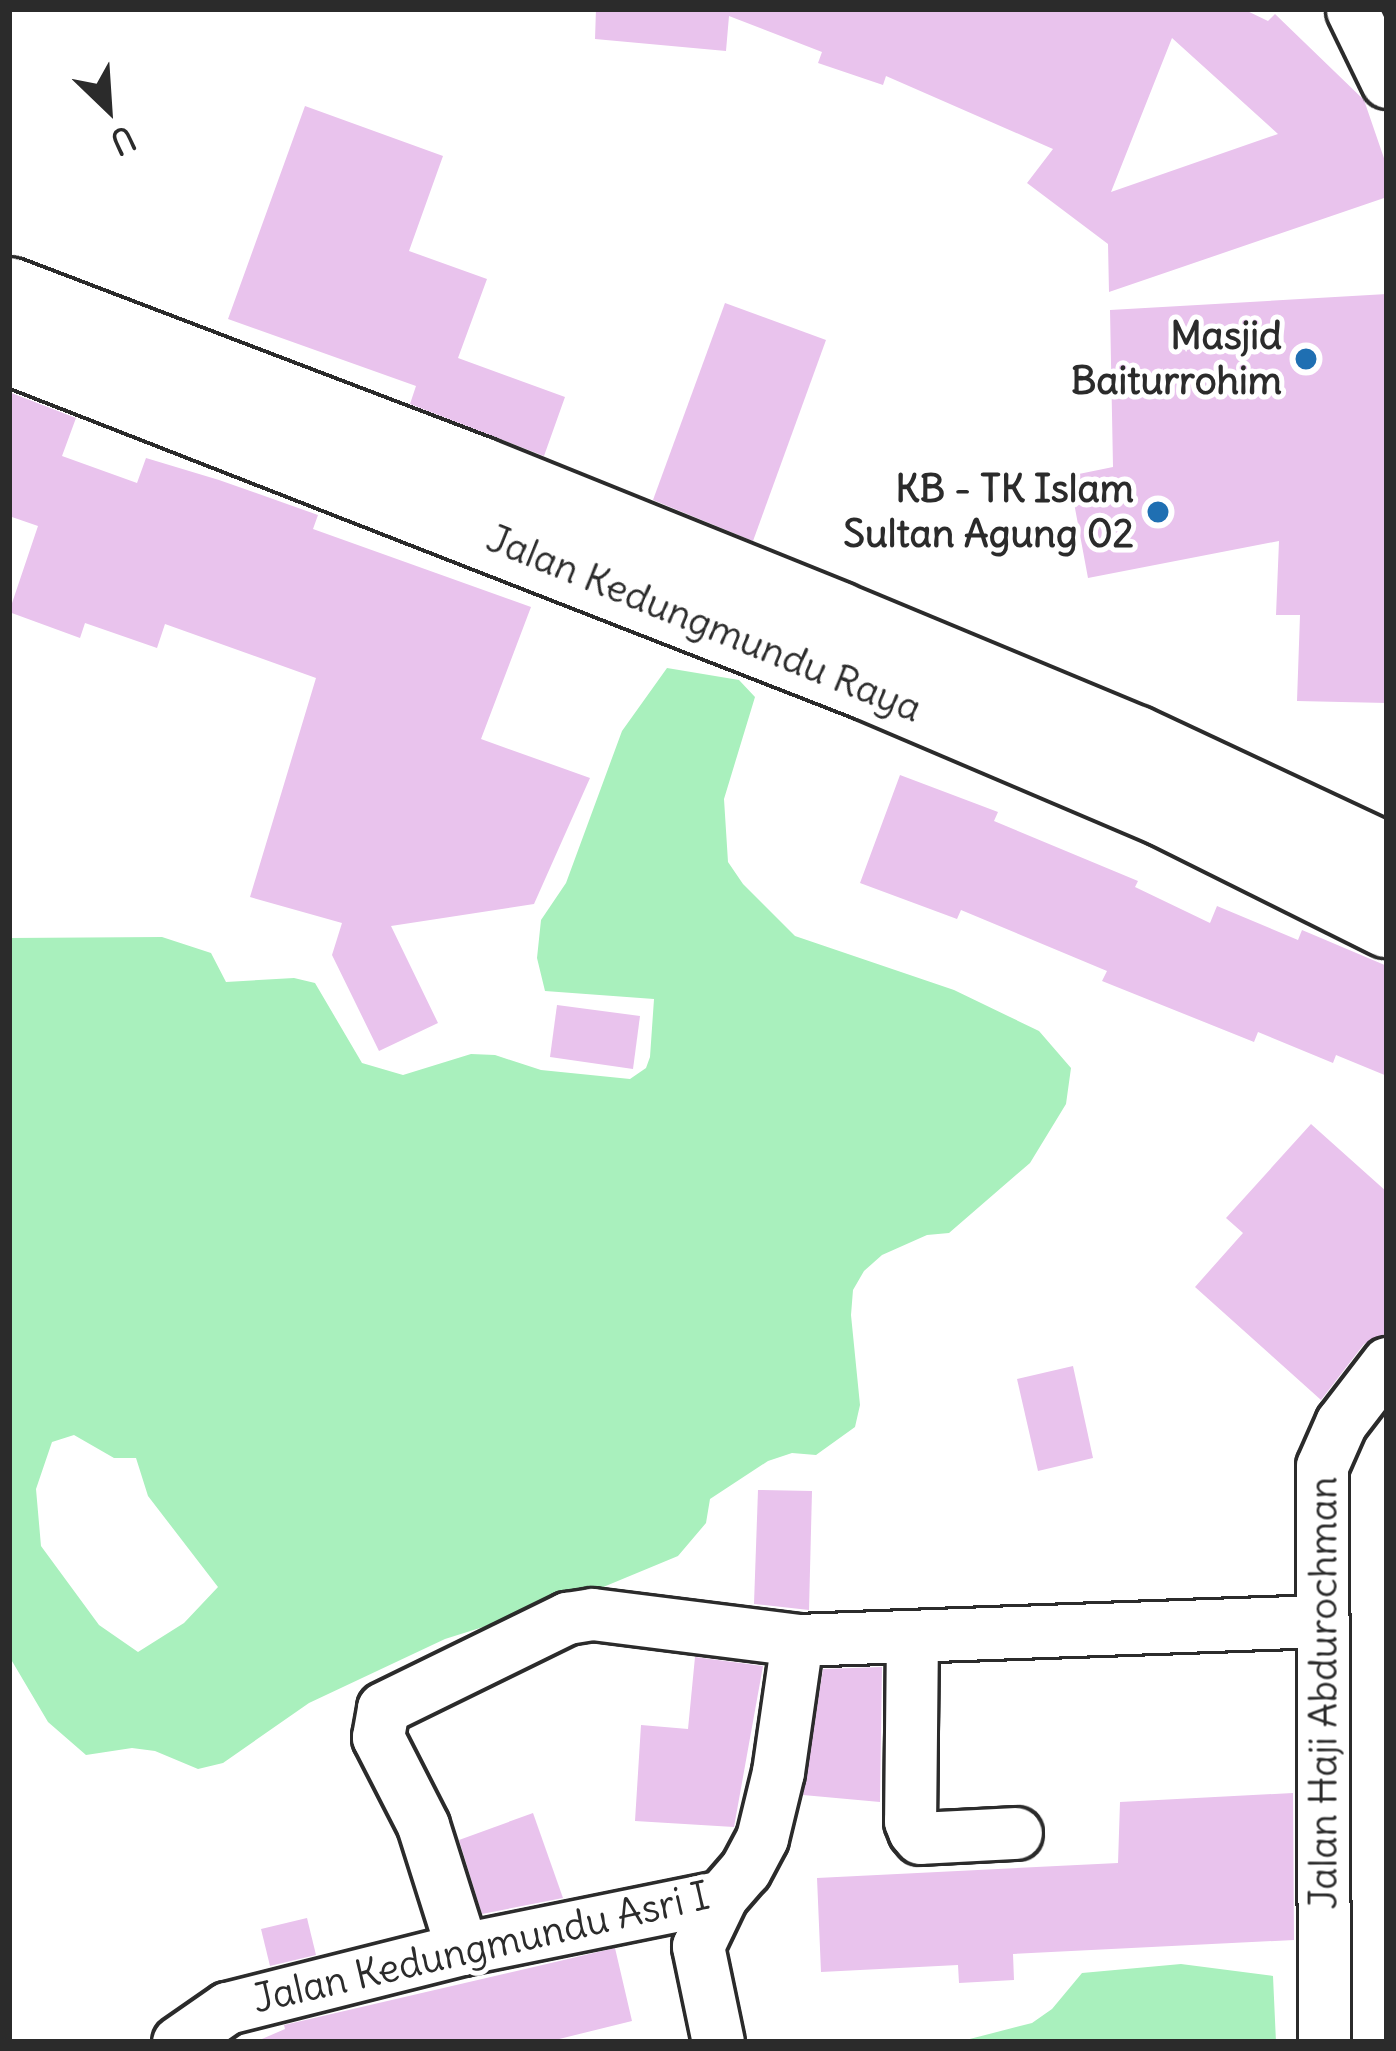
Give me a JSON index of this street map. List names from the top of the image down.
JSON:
{
  "streets": {
    "main road": ["Jalan Kedungmundu Raya"],
    "street": ["Jalan Haji Abdurochman", "Jalan Kedungmundu Asri I"]
  },
  "places": ["Masjid Baiturrohim", "KB - TK Islam Sultan Agung 02"],
  "north": "bottom right"
}
